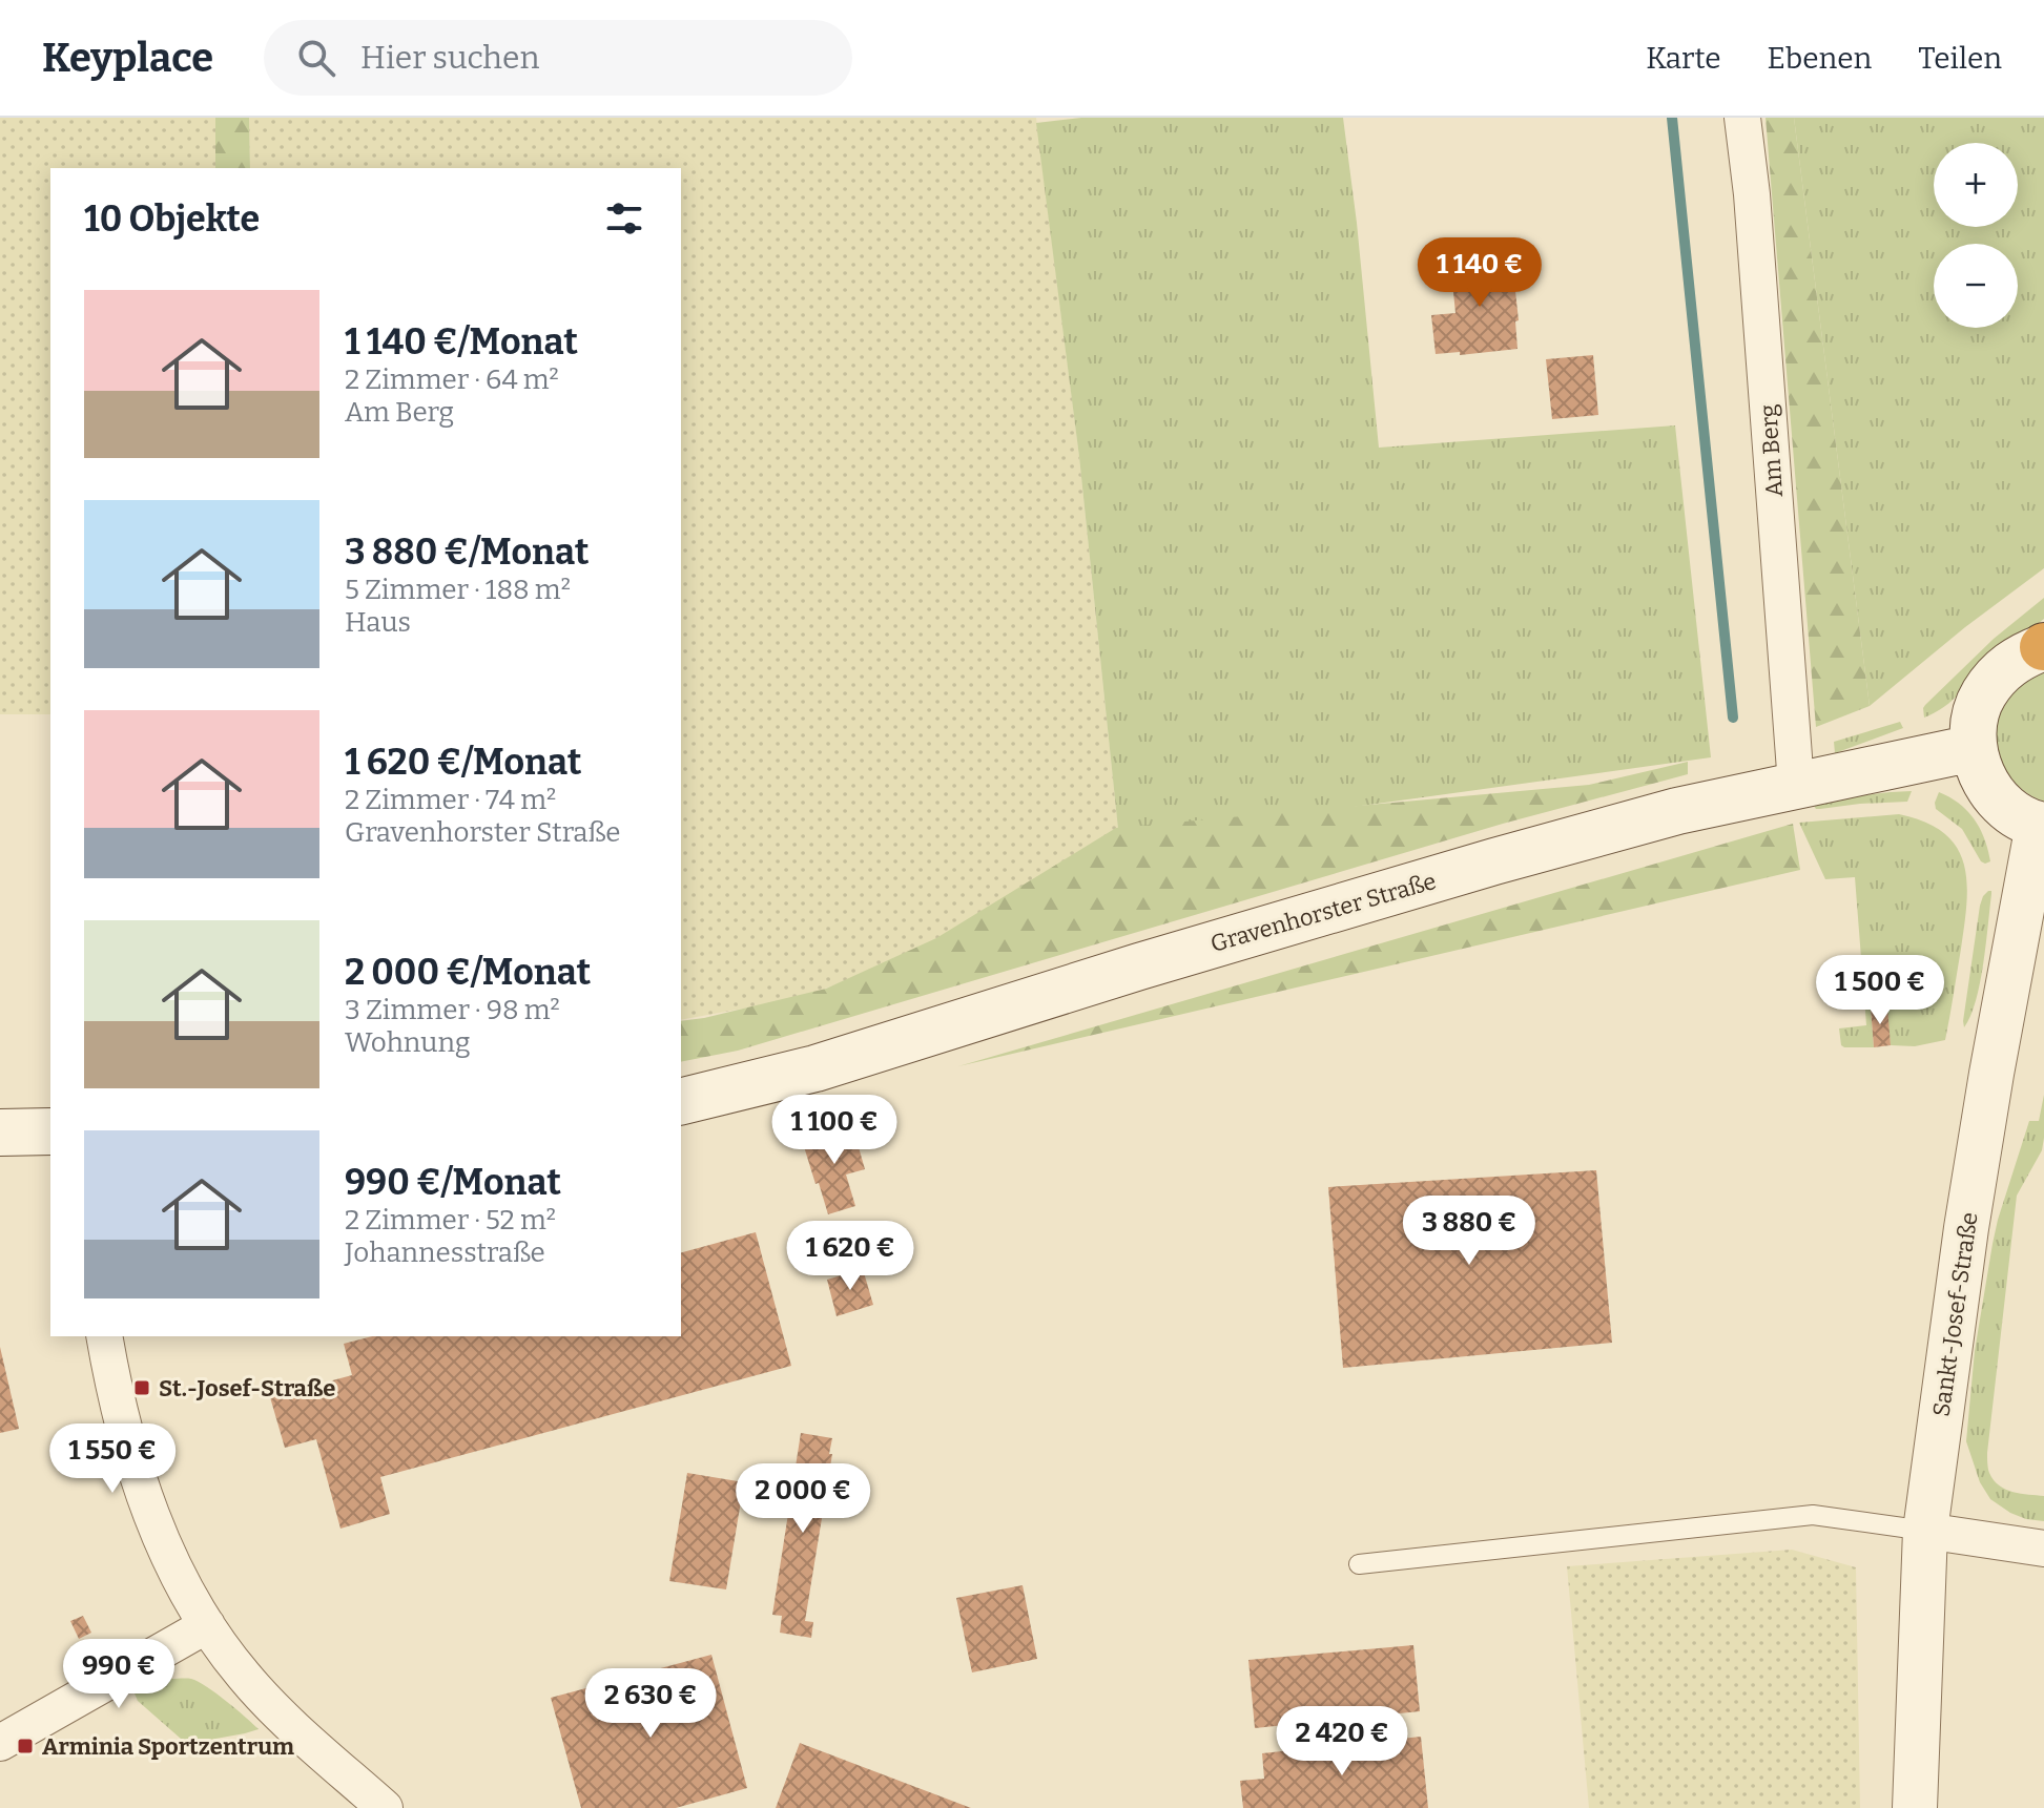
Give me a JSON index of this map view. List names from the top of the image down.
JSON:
{
  "streets": {
    "main road": ["Gravenhorster Straße"],
    "street": ["Am Berg", "Sankt-Josef-Straße"]
  },
  "crossings": [
    ["Am Berg", "Gravenhorster Straße"]
  ],
  "places": {
    "transit": ["St.-Josef-Straße", "Arminia Sportzentrum"]
  },
  "page": {
    "header": "Keyplace",
    "search": "Hier suchen",
    "nav": ["Karte", "Ebenen", "Teilen"],
    "map_buttons": ["+", "−"],
    "heading": "10 Objekte",
    "price": [
      "1 140 €",
      "1 500 €",
      "1 100 €",
      "3 880 €",
      "1 620 €",
      "1 550 €",
      "2 000 €",
      "990 €",
      "2 630 €",
      "2 420 €"
    ],
    "list": [
      {
        "name": "1 140 €/Monat",
        "note": "2 Zimmer · 64 m² · Am Berg"
      },
      {
        "name": "3 880 €/Monat",
        "note": "5 Zimmer · 188 m² · Haus"
      },
      {
        "name": "1 620 €/Monat",
        "note": "2 Zimmer · 74 m² · Gravenhorster Straße"
      },
      {
        "name": "2 000 €/Monat",
        "note": "3 Zimmer · 98 m² · Wohnung"
      },
      {
        "name": "990 €/Monat",
        "note": "2 Zimmer · 52 m² · Johannesstraße"
      }
    ]
  }
}
